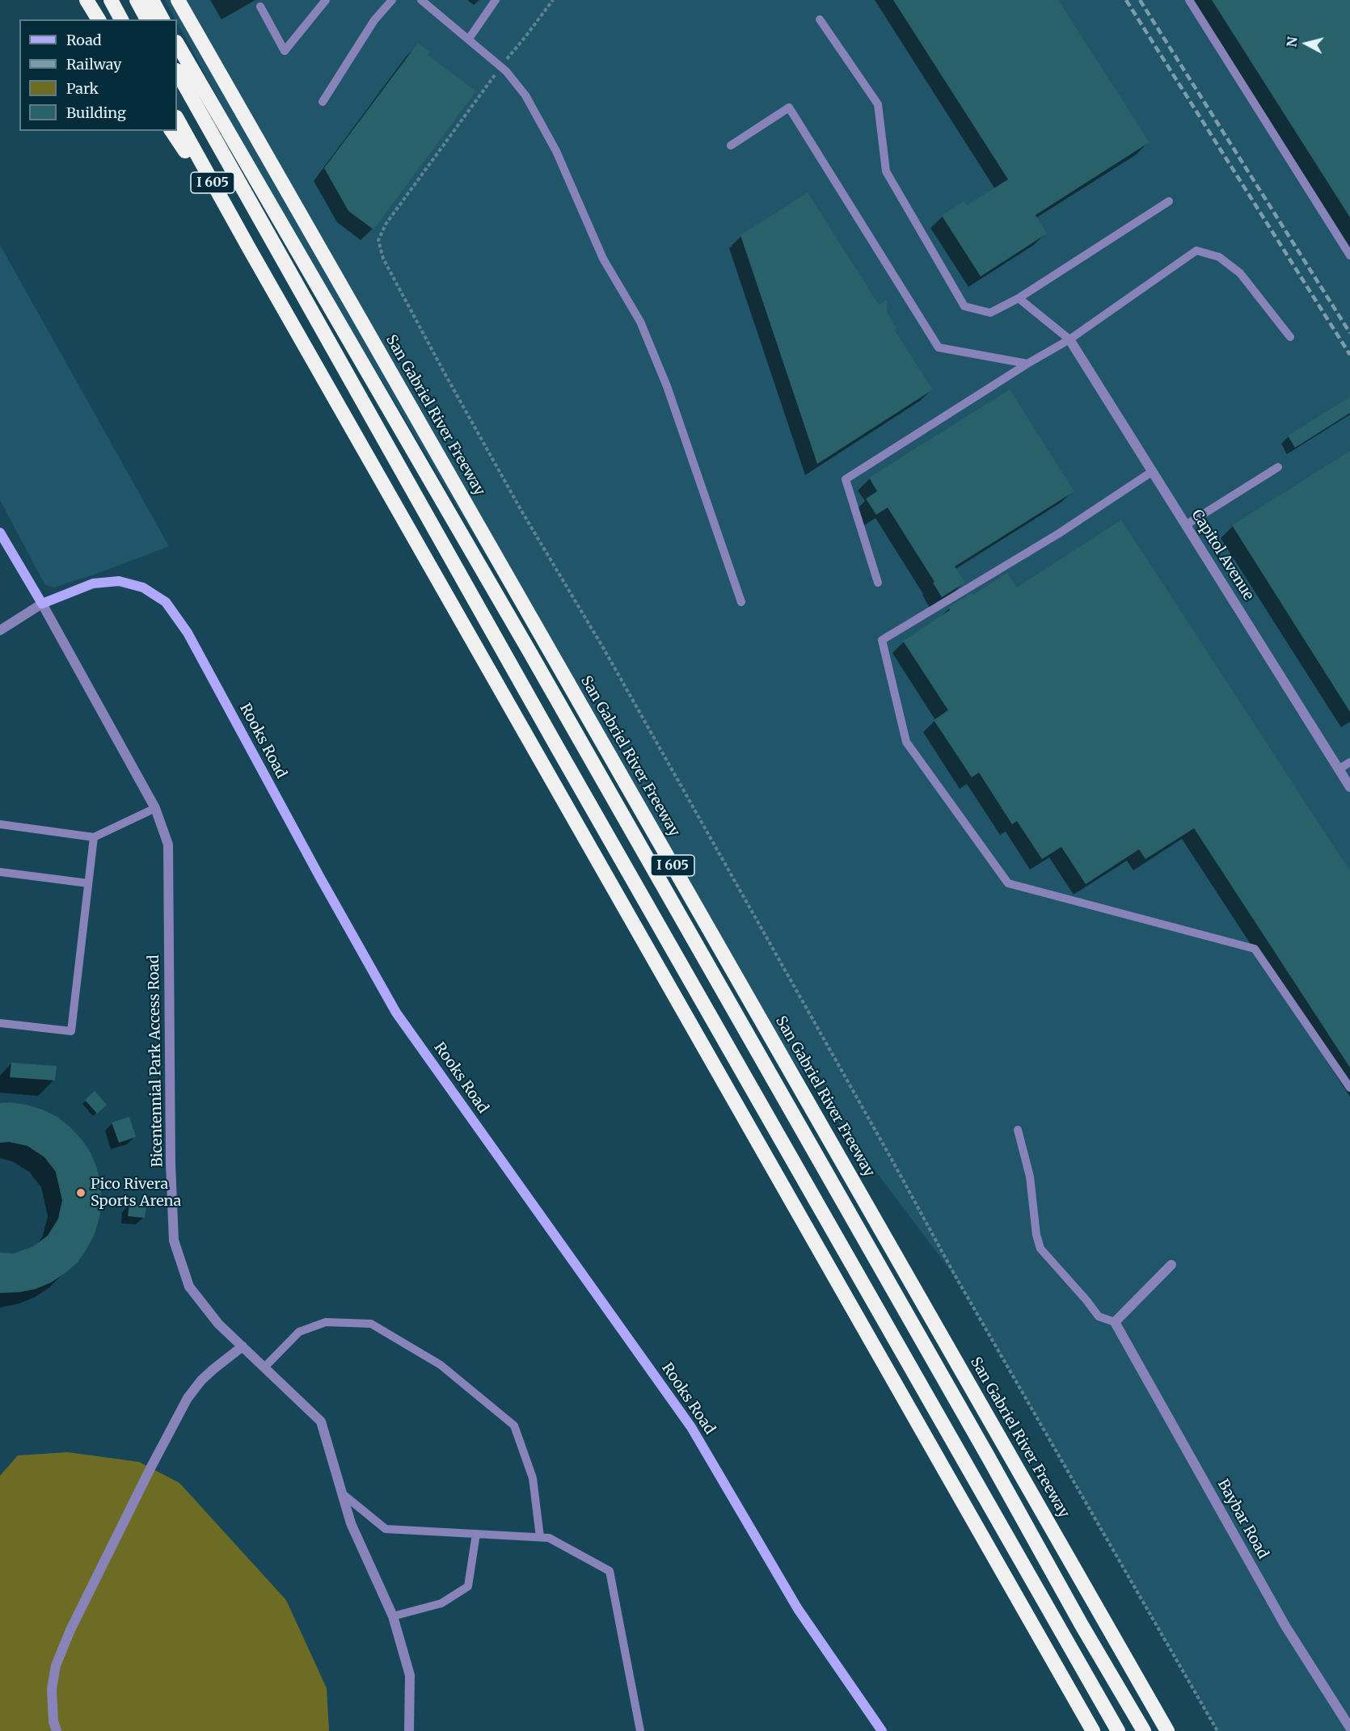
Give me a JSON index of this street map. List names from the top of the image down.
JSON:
{
  "streets": {
    "highway": ["I 605", "San Gabriel River Freeway"],
    "street": [
      "Capitol Avenue",
      "Rooks Road",
      "Bicentennial Park Access Road",
      "Baybar Road"
    ]
  },
  "crossings": [
    ["Rooks Road", "Bicentennial Park Access Road"]
  ],
  "places": ["Pico Rivera Sports Arena"],
  "legend": [
    "Road",
    "Railway",
    "Park",
    "Building"
  ],
  "north": "left"
}
